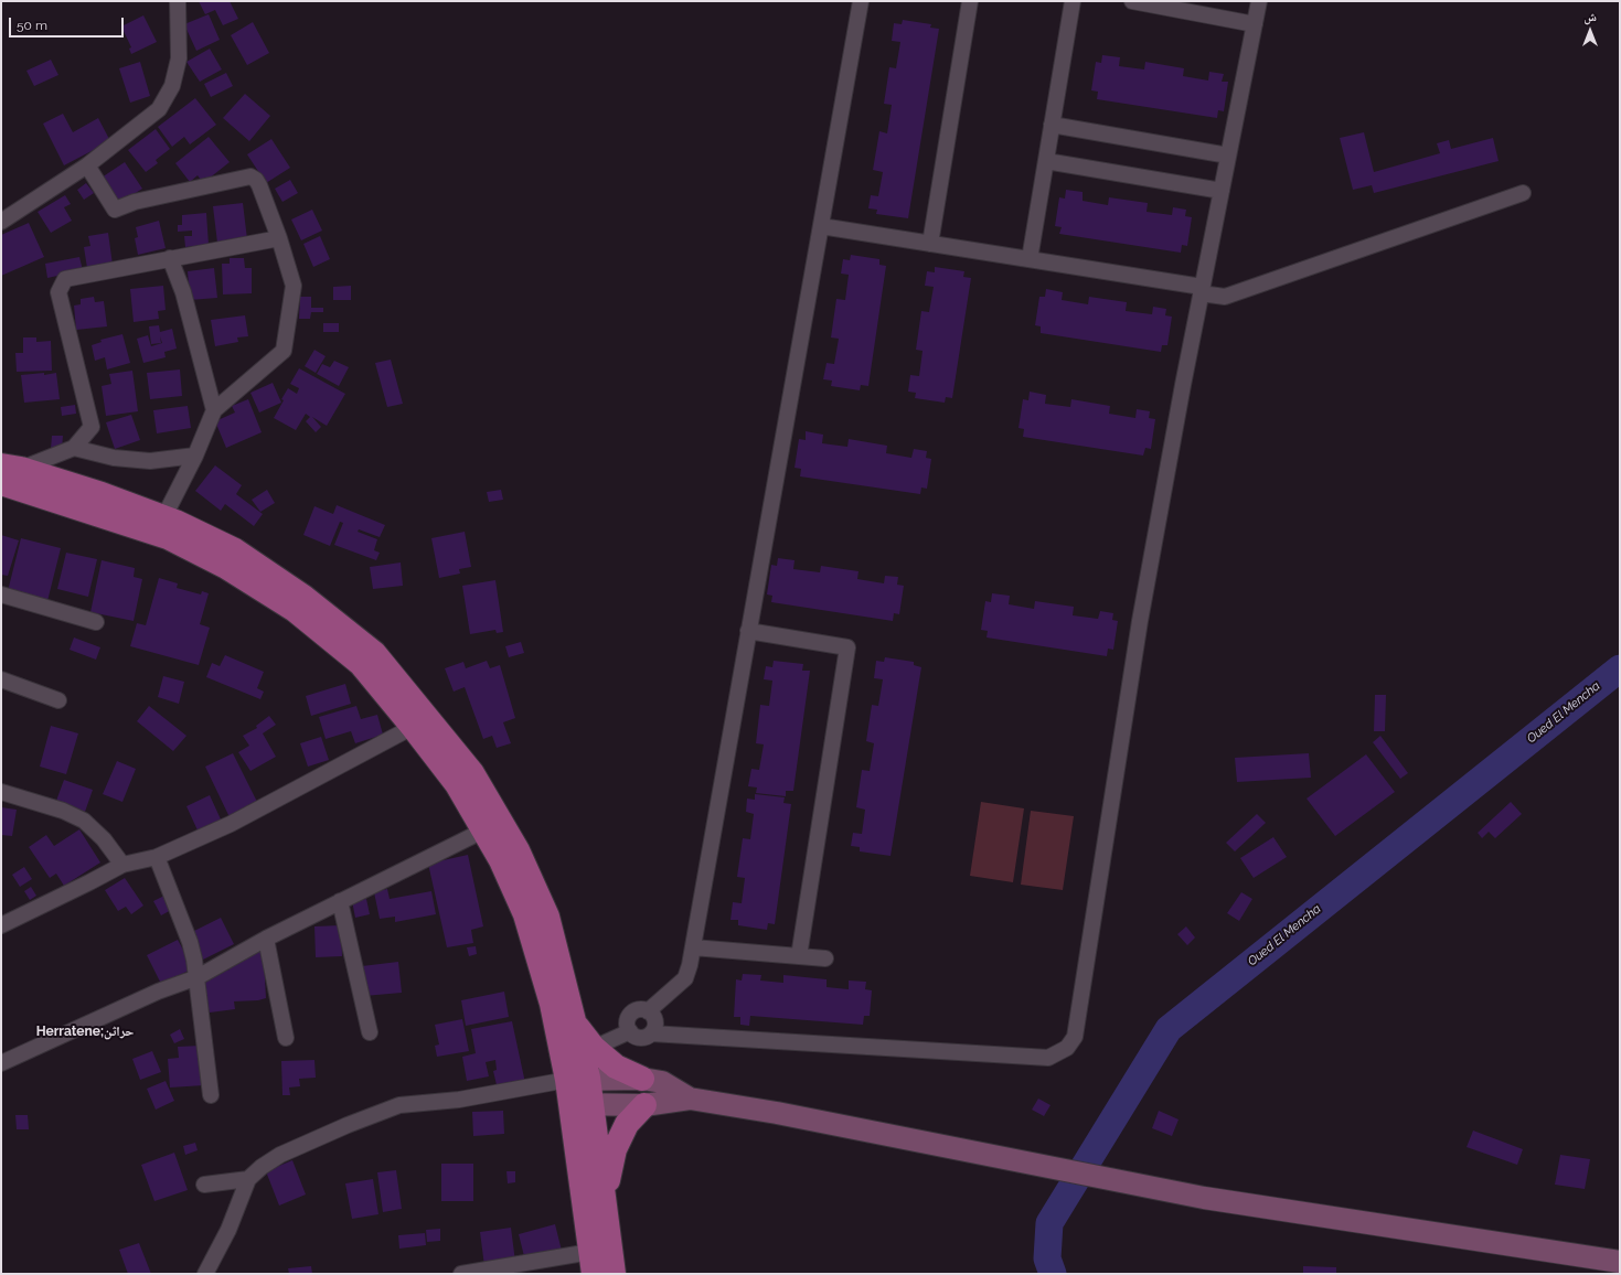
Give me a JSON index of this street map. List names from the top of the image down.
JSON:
{
  "districts": ["Herratene;حراثن"],
  "water": ["Oued El Mencha"],
  "scale_bar": "50 m",
  "north": "top"
}
